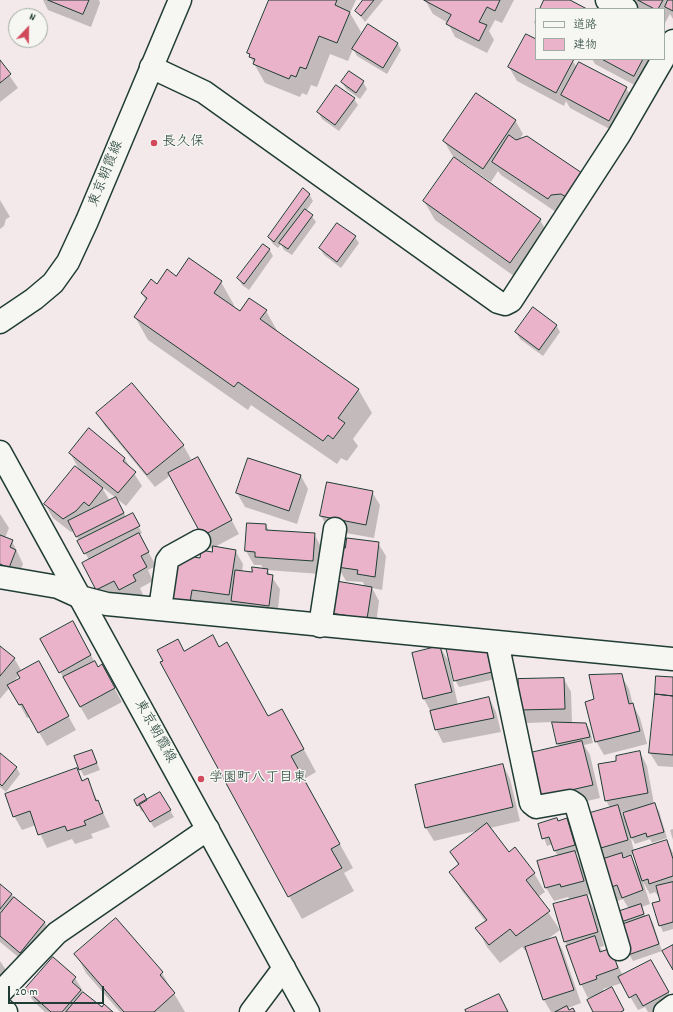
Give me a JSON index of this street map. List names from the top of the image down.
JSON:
{
  "streets": {
    "street": ["東京朝霞線"]
  },
  "places": ["長久保", "学園町八丁目東"],
  "legend": ["道路", "建物"],
  "scale_bar": "20 m",
  "north": "top"
}
